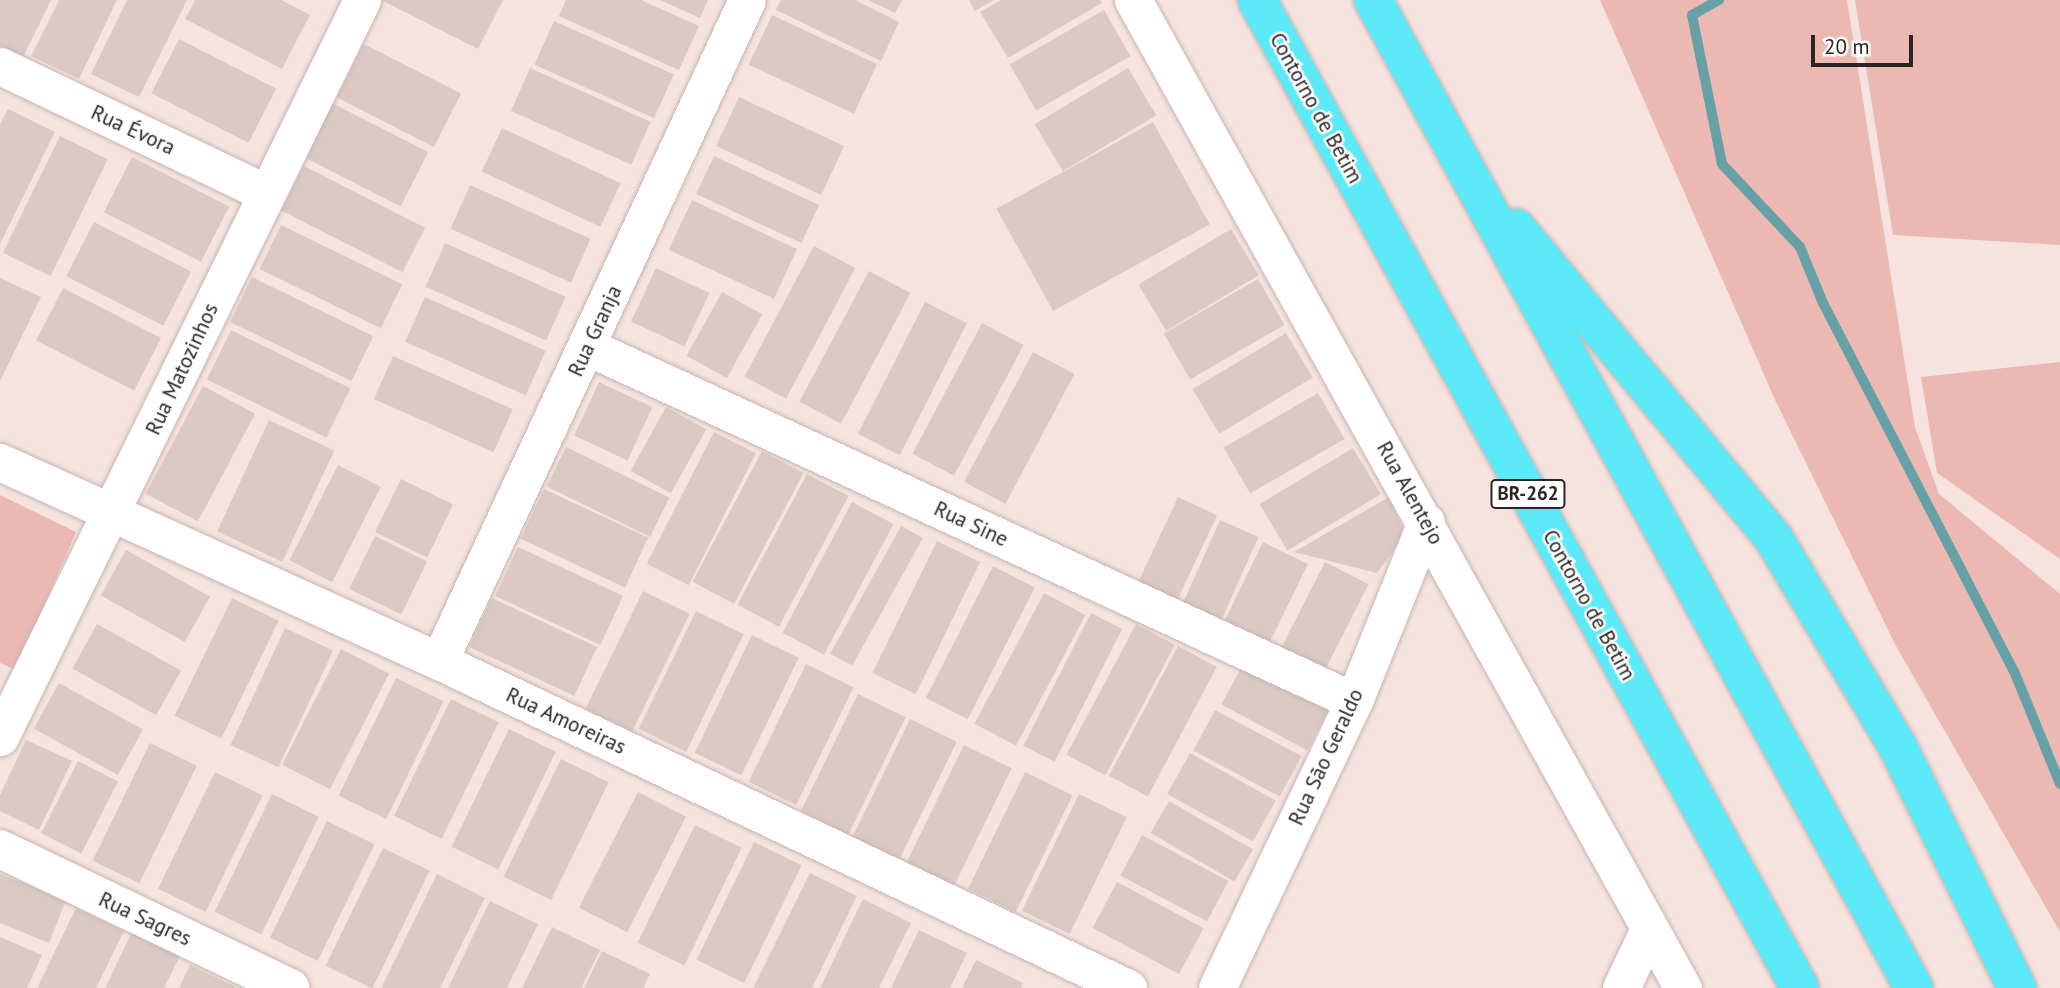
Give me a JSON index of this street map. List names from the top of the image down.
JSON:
{
  "streets": {
    "highway": ["Contorno de Betim", "BR-262"],
    "street": [
      "Rua Évora",
      "Rua Granja",
      "Rua Matozinhos",
      "Rua Alentejo",
      "Rua Sine",
      "Rua Amoreiras",
      "Rua São Geraldo",
      "Rua Sagres"
    ]
  },
  "crossings": [
    ["Rua Évora", "Rua Matozinhos"],
    ["Rua Granja", "Rua Sine"],
    ["Rua Granja", "Rua Amoreiras"],
    ["Rua Matozinhos", "Rua Amoreiras"],
    ["Rua Alentejo", "Rua São Geraldo"],
    ["Rua Sine", "Rua São Geraldo"]
  ],
  "scale_bar": "20 m"
}
